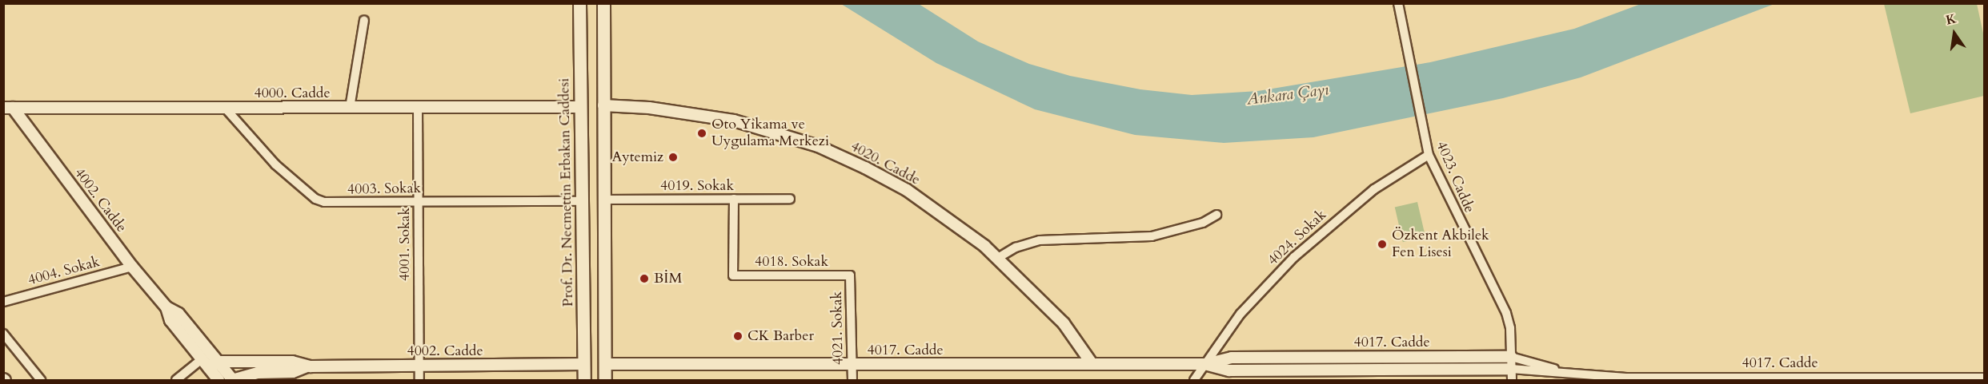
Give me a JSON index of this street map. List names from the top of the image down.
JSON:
{
  "streets": {
    "main road": ["Prof. Dr. Necmettin Erbakan Caddesi"],
    "street": [
      "4000. Cadde",
      "4020. Cadde",
      "4023. Cadde",
      "4019. Sokak",
      "4003. Sokak",
      "4002. Cadde",
      "4024. Sokak",
      "4001. Sokak",
      "4018. Sokak",
      "4004. Sokak",
      "4021. Sokak",
      "4017. Cadde"
    ]
  },
  "crossings": [
    ["4000. Cadde", "4003. Sokak"],
    ["4000. Cadde", "Prof. Dr. Necmettin Erbakan Caddesi"],
    ["4000. Cadde", "4002. Cadde"],
    ["4000. Cadde", "4001. Sokak"],
    ["4020. Cadde", "4017. Cadde"],
    ["4023. Cadde", "4024. Sokak"],
    ["4023. Cadde", "4017. Cadde"],
    ["4019. Sokak", "4018. Sokak"],
    ["4003. Sokak", "Prof. Dr. Necmettin Erbakan Caddesi"],
    ["4003. Sokak", "4001. Sokak"],
    ["Prof. Dr. Necmettin Erbakan Caddesi", "4002. Cadde"],
    ["4002. Cadde", "4001. Sokak"],
    ["4002. Cadde", "4004. Sokak"],
    ["4024. Sokak", "4017. Cadde"],
    ["4018. Sokak", "4021. Sokak"],
    ["4021. Sokak", "4017. Cadde"]
  ],
  "water": ["Ankara Çayı"],
  "places": [
    "Oto Yıkama ve Uygulama Merkezi",
    "Aytemiz",
    "Özkent Akbilek Fen Lisesi",
    "BİM",
    "CK Barber"
  ],
  "north": "top"
}
